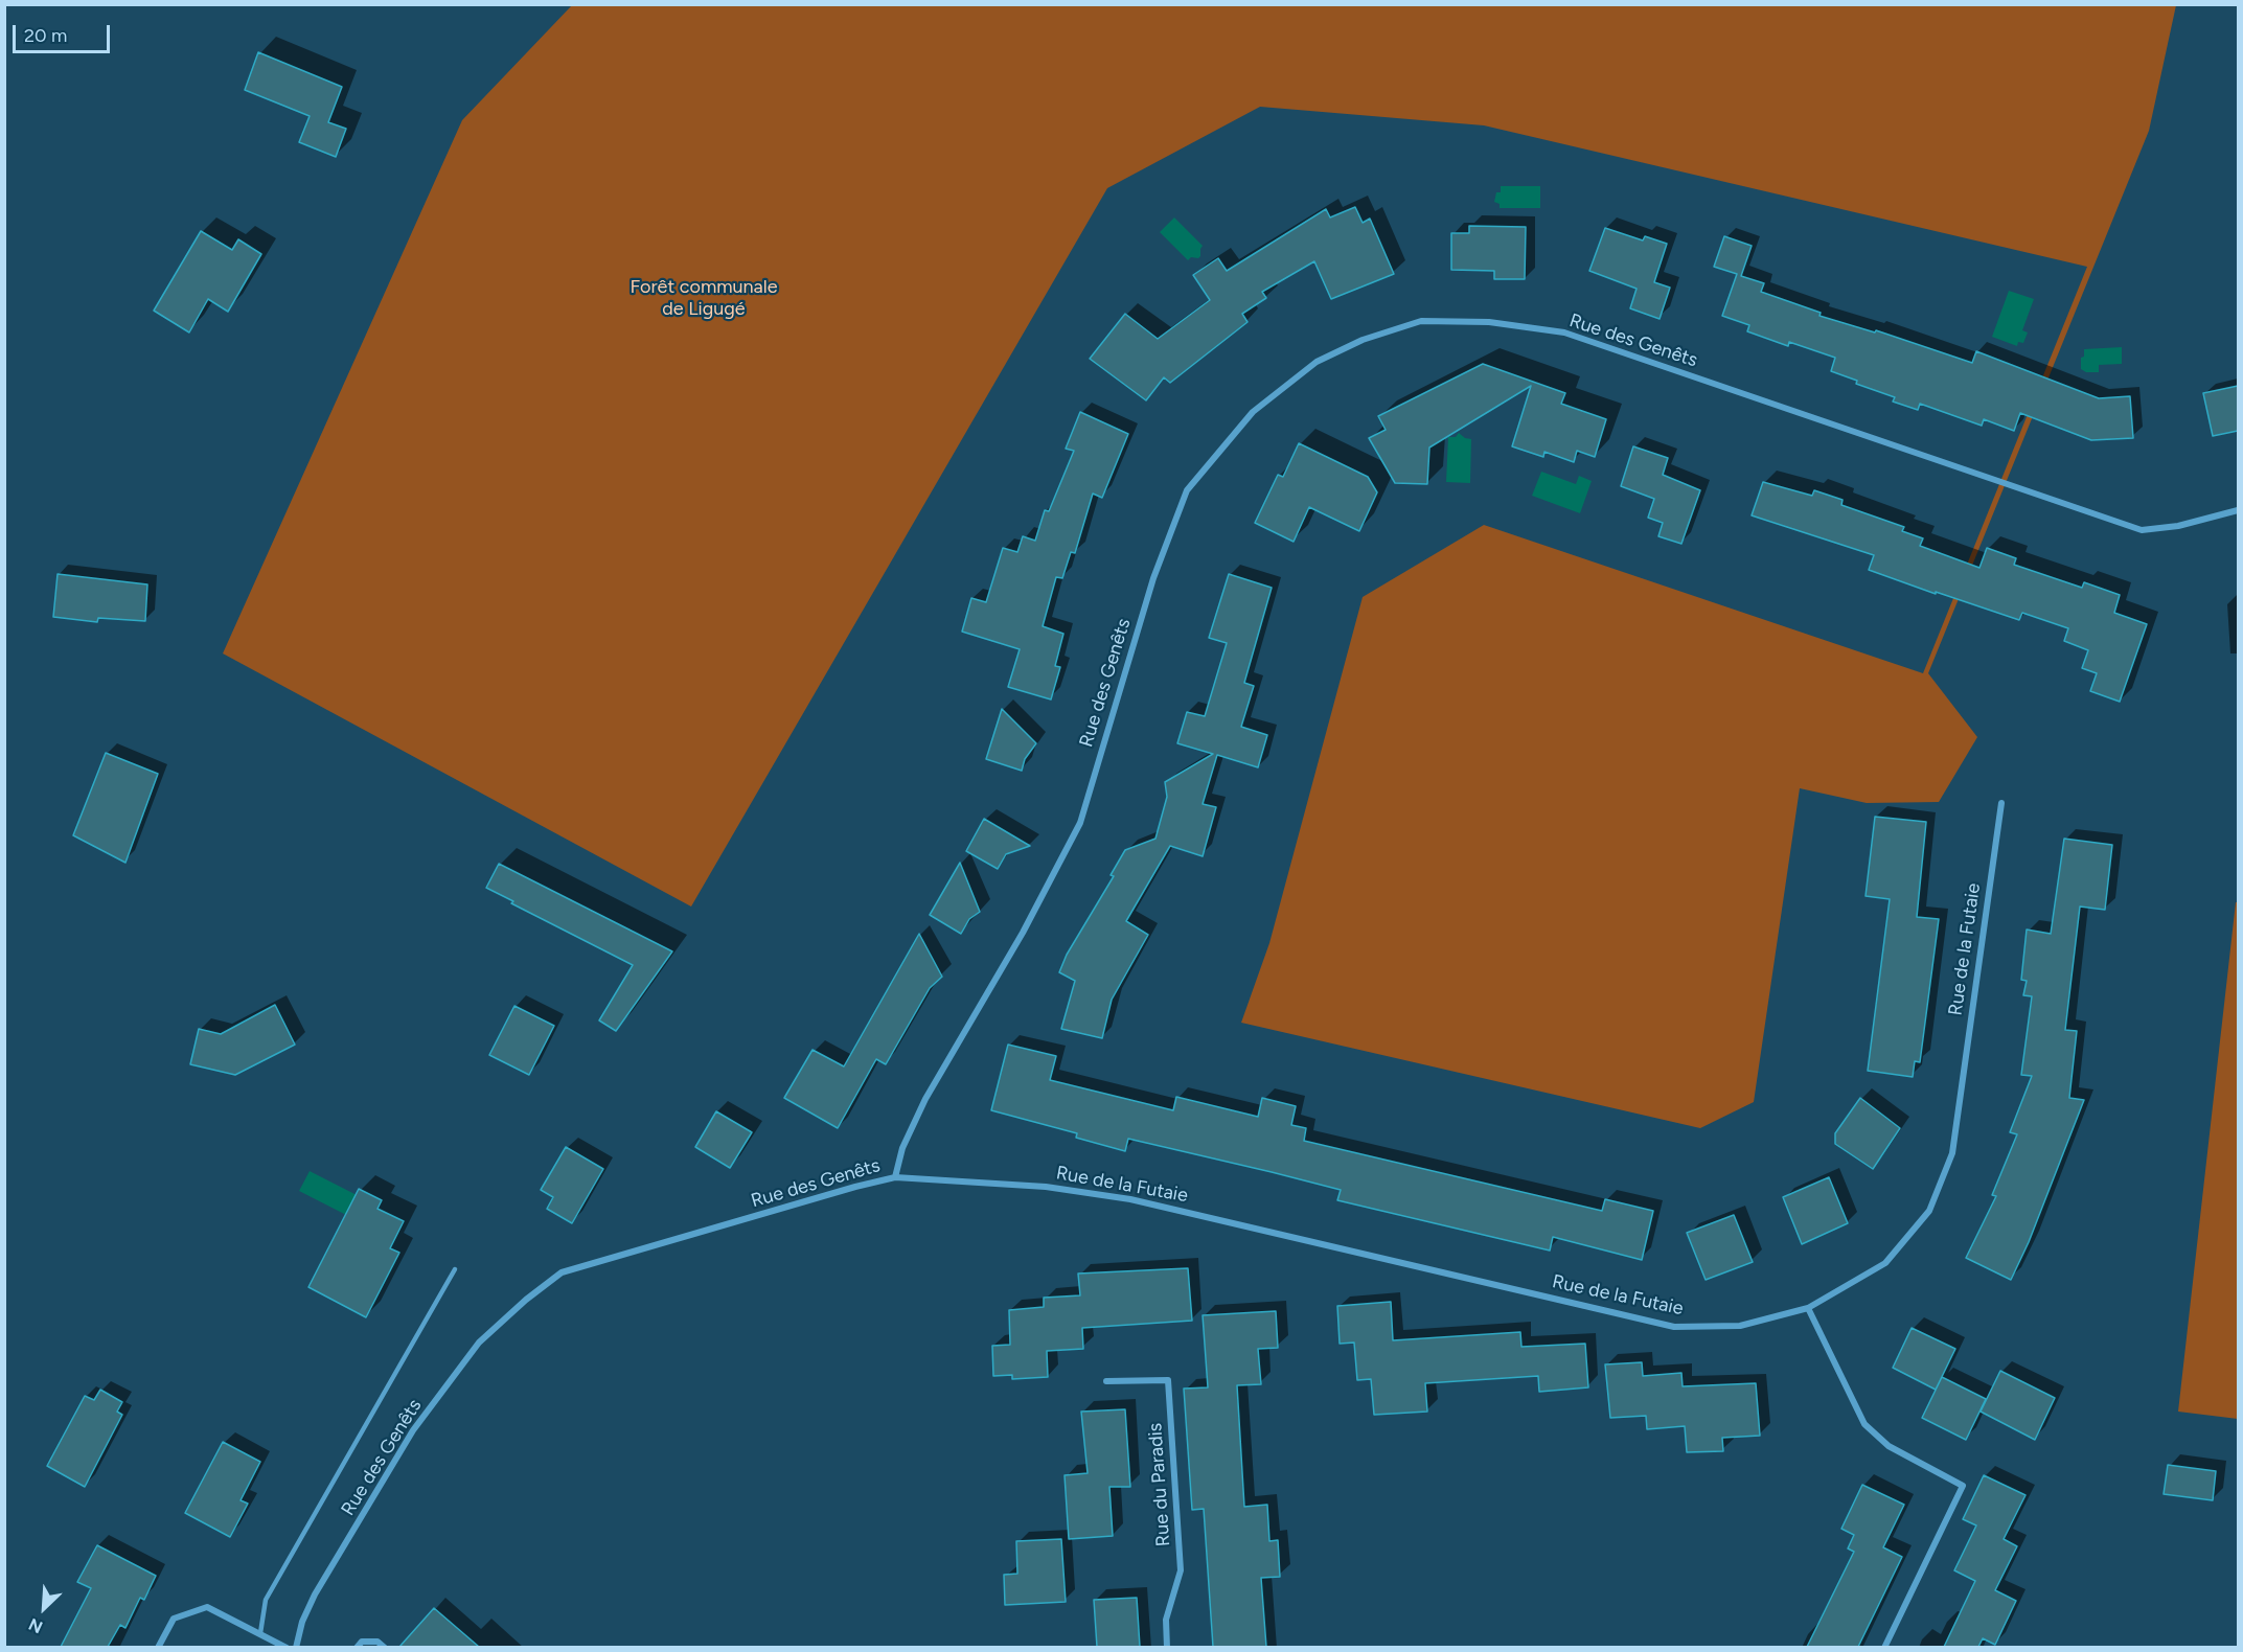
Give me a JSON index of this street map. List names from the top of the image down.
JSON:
{
  "streets": {
    "street": ["Rue des Genêts", "Rue de la Futaie", "Rue du Paradis"]
  },
  "crossings": [
    ["Rue des Genêts", "Rue de la Futaie"]
  ],
  "parks": ["Forêt communale de Ligugé"],
  "scale_bar": "20 m",
  "north": "bottom left"
}
